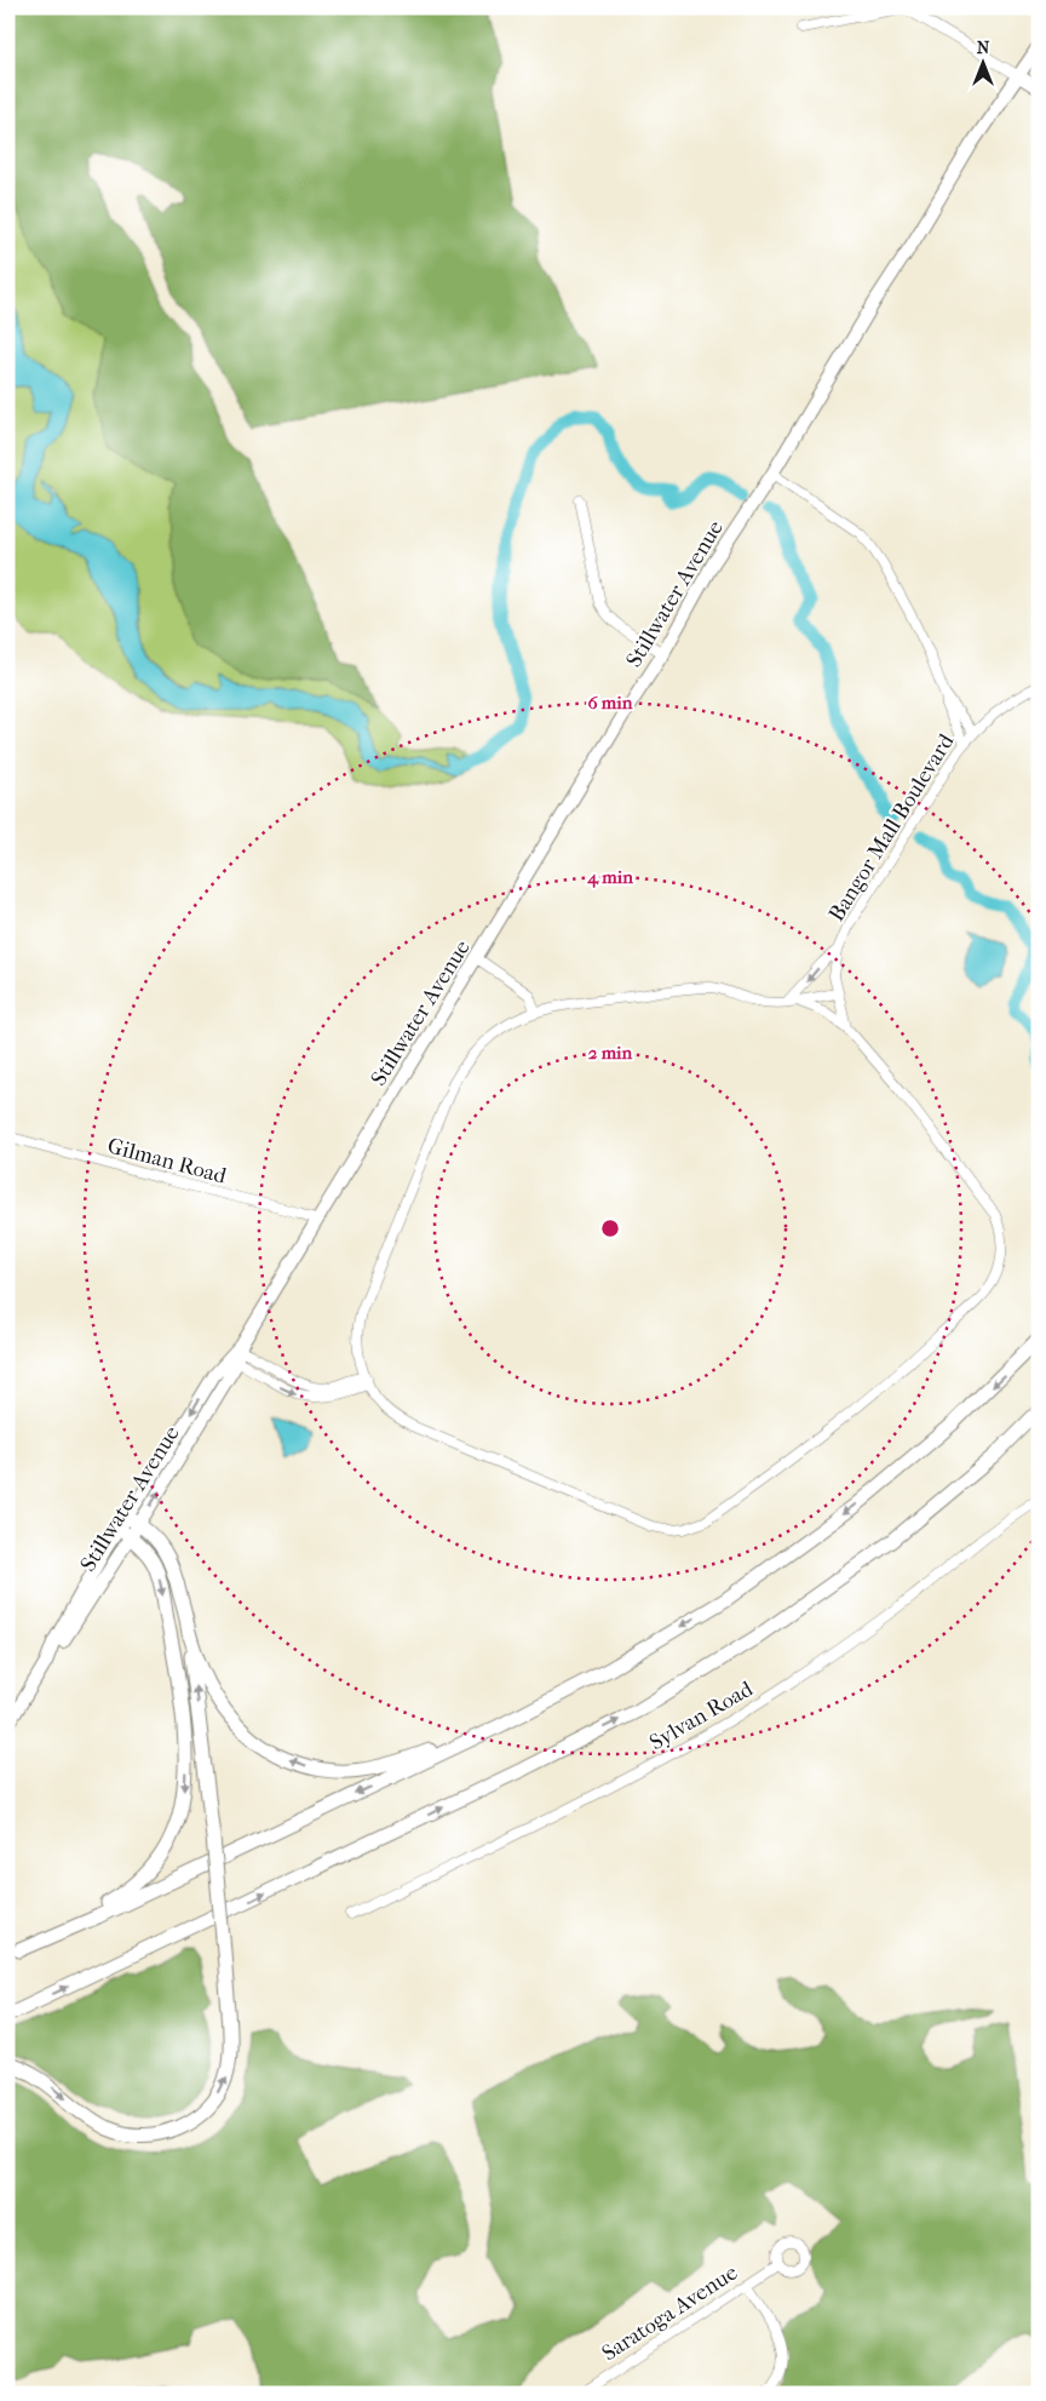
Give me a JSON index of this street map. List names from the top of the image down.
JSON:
{
  "streets": {
    "main road": ["Stillwater Avenue"],
    "street": [
      "Bangor Mall Boulevard",
      "Gilman Road",
      "Sylvan Road",
      "Saratoga Avenue"
    ]
  },
  "crossings": [
    ["Stillwater Avenue", "Gilman Road"]
  ],
  "north": "top",
  "rings": ["6 min", "4 min", "2 min"]
}
